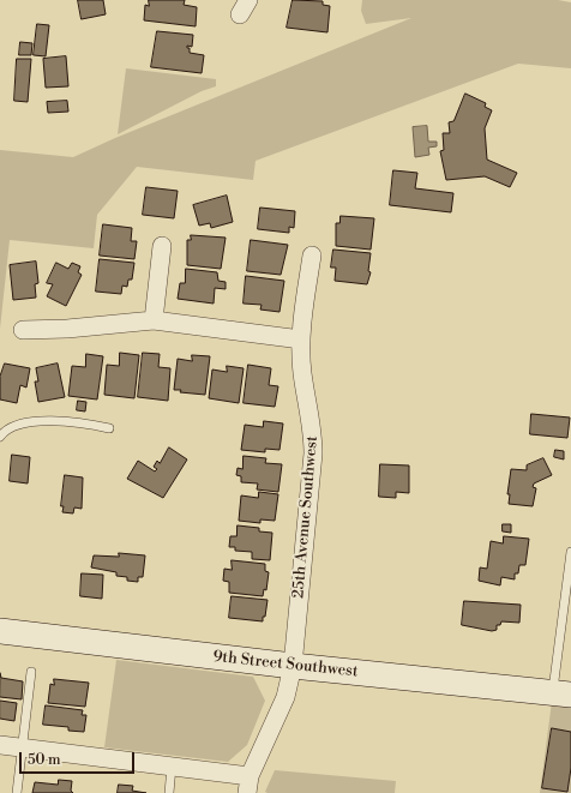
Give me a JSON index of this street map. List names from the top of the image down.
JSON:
{
  "streets": {
    "main road": ["9th Street Southwest"],
    "street": ["25th Avenue Southwest"]
  },
  "crossings": [
    ["25th Avenue Southwest", "9th Street Southwest"]
  ],
  "scale_bar": "50 m"
}
